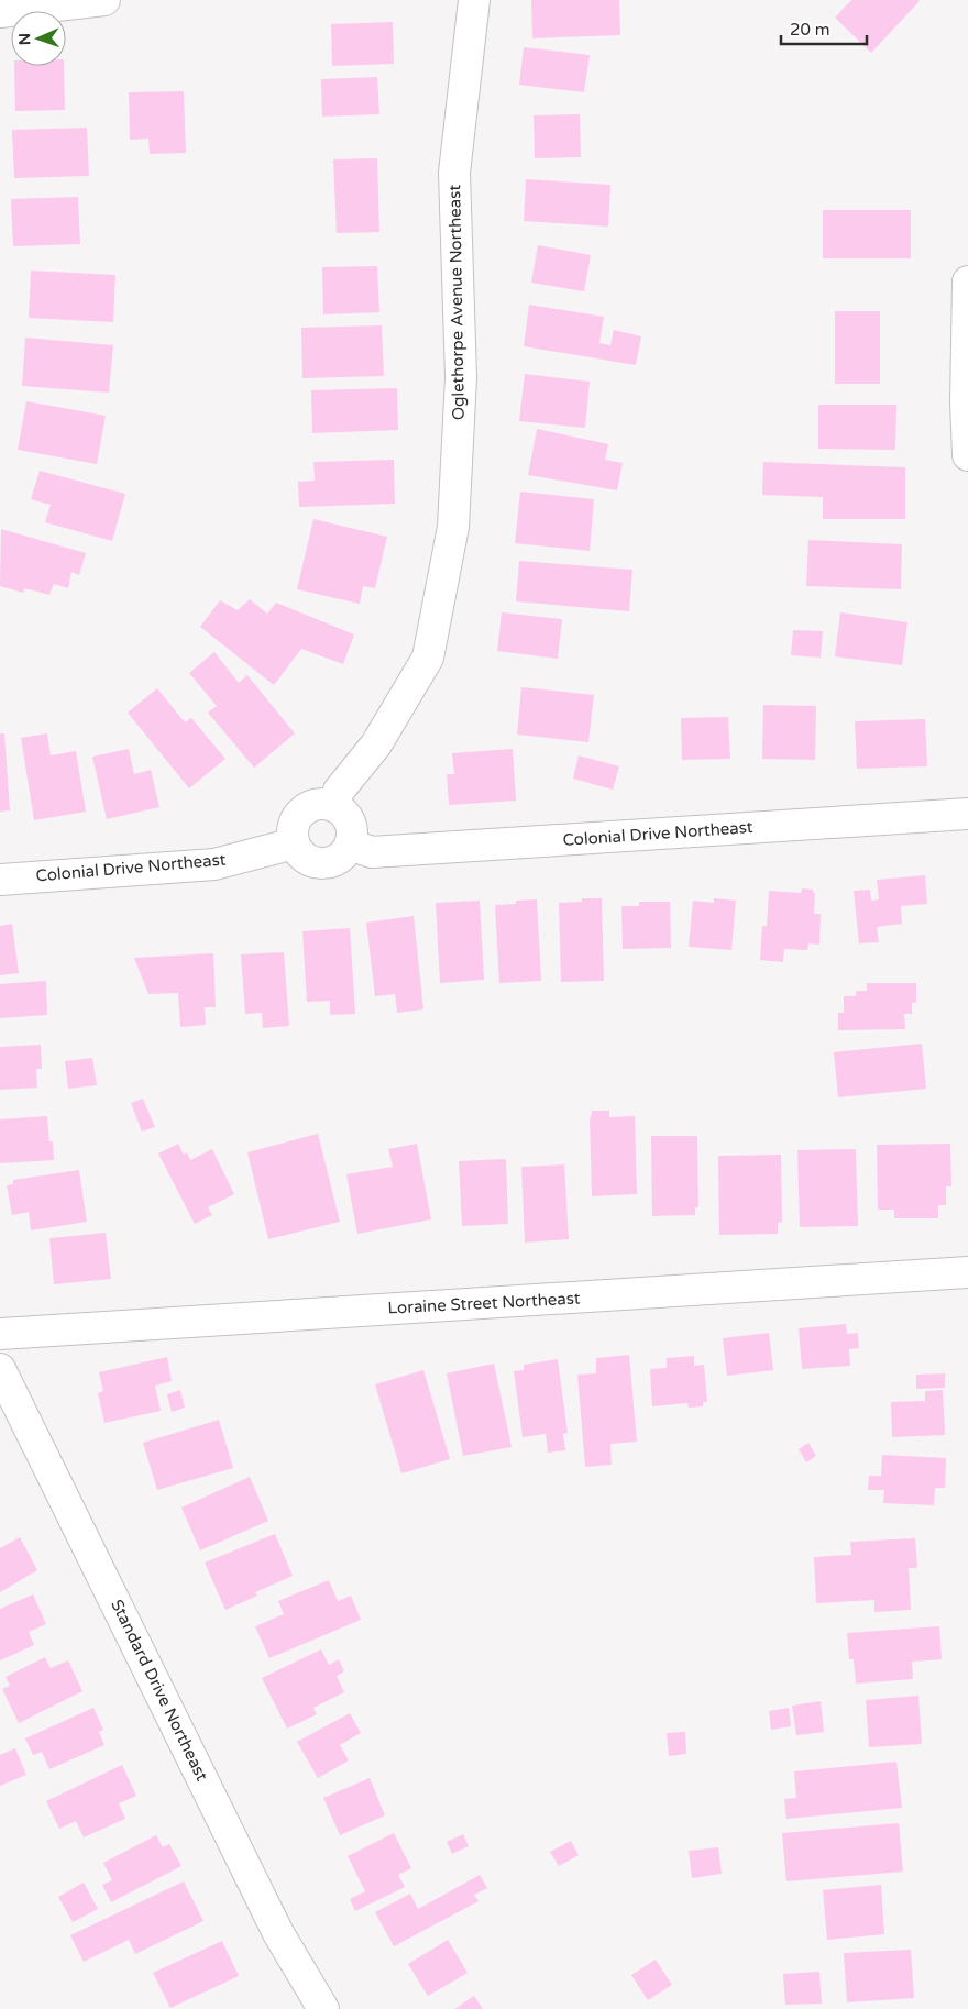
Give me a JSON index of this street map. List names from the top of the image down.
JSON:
{
  "streets": {
    "street": [
      "Oglethorpe Avenue Northeast",
      "Colonial Drive Northeast",
      "Loraine Street Northeast",
      "Standard Drive Northeast"
    ]
  },
  "crossings": [
    ["Oglethorpe Avenue Northeast", "Colonial Drive Northeast"]
  ],
  "scale_bar": "20 m",
  "north": "left"
}
